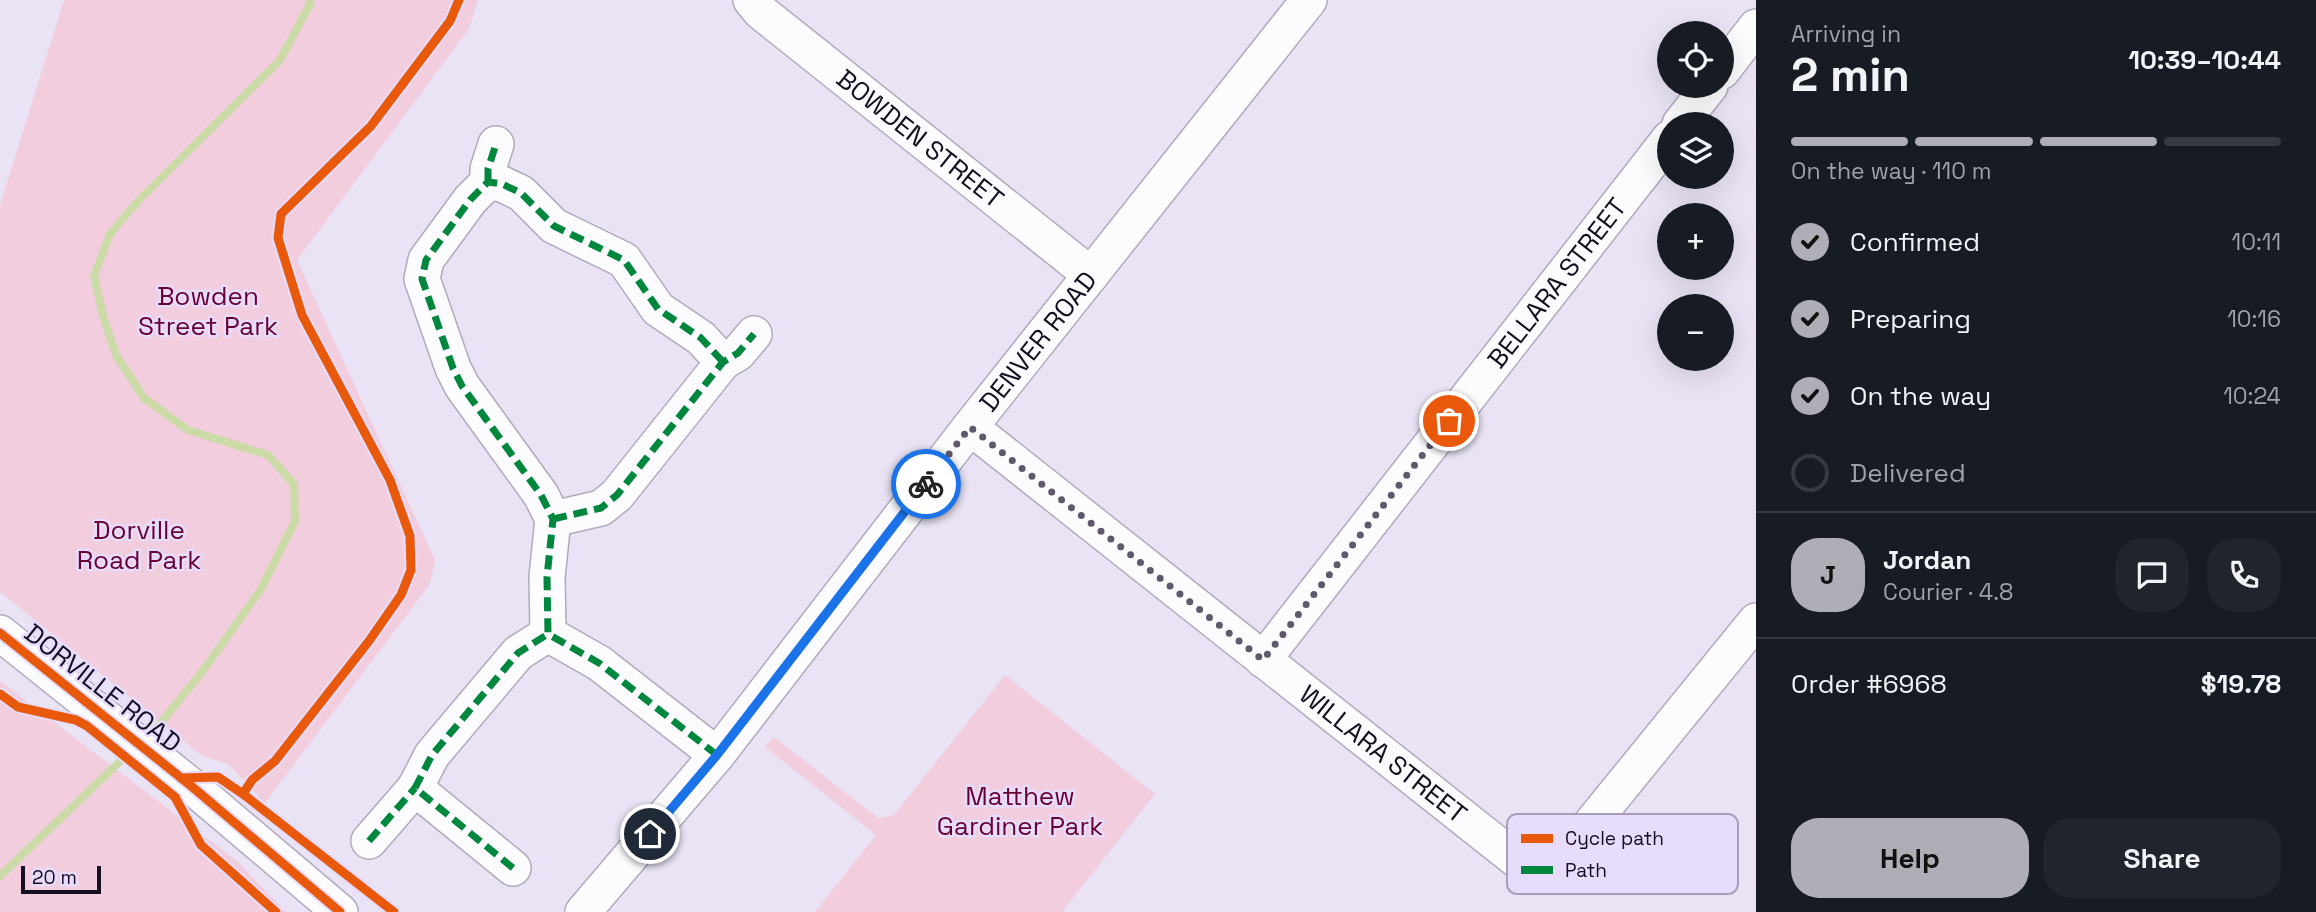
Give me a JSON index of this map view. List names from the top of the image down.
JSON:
{
  "streets": {
    "street": [
      "BOWDEN STREET",
      "BELLARA STREET",
      "DENVER ROAD",
      "DORVILLE ROAD",
      "WILLARA STREET"
    ]
  },
  "crossings": [
    ["BOWDEN STREET", "DENVER ROAD"],
    ["BELLARA STREET", "WILLARA STREET"],
    ["DENVER ROAD", "WILLARA STREET"]
  ],
  "parks": ["Bowden Street Park", "Dorville Road Park", "Matthew Gardiner Park"],
  "legend": ["Cycle path", "Path"],
  "scale_bar": "20 m",
  "page": {
    "heading": ["2 min", "Arriving in", "10:39–10:44"],
    "panel": [
      "Jordan",
      "Courier · 4.8",
      "Order #6968",
      "$19.78"
    ],
    "map_buttons": ["+", "−"],
    "bar": "On the way · 110 m",
    "list": [
      ["Confirmed", "10:11"],
      ["Preparing", "10:16"],
      ["On the way", "10:24"],
      "Delivered"
    ],
    "round": "J",
    "buttons": ["Help", "Share"],
    "scale": "20 m"
  }
}
